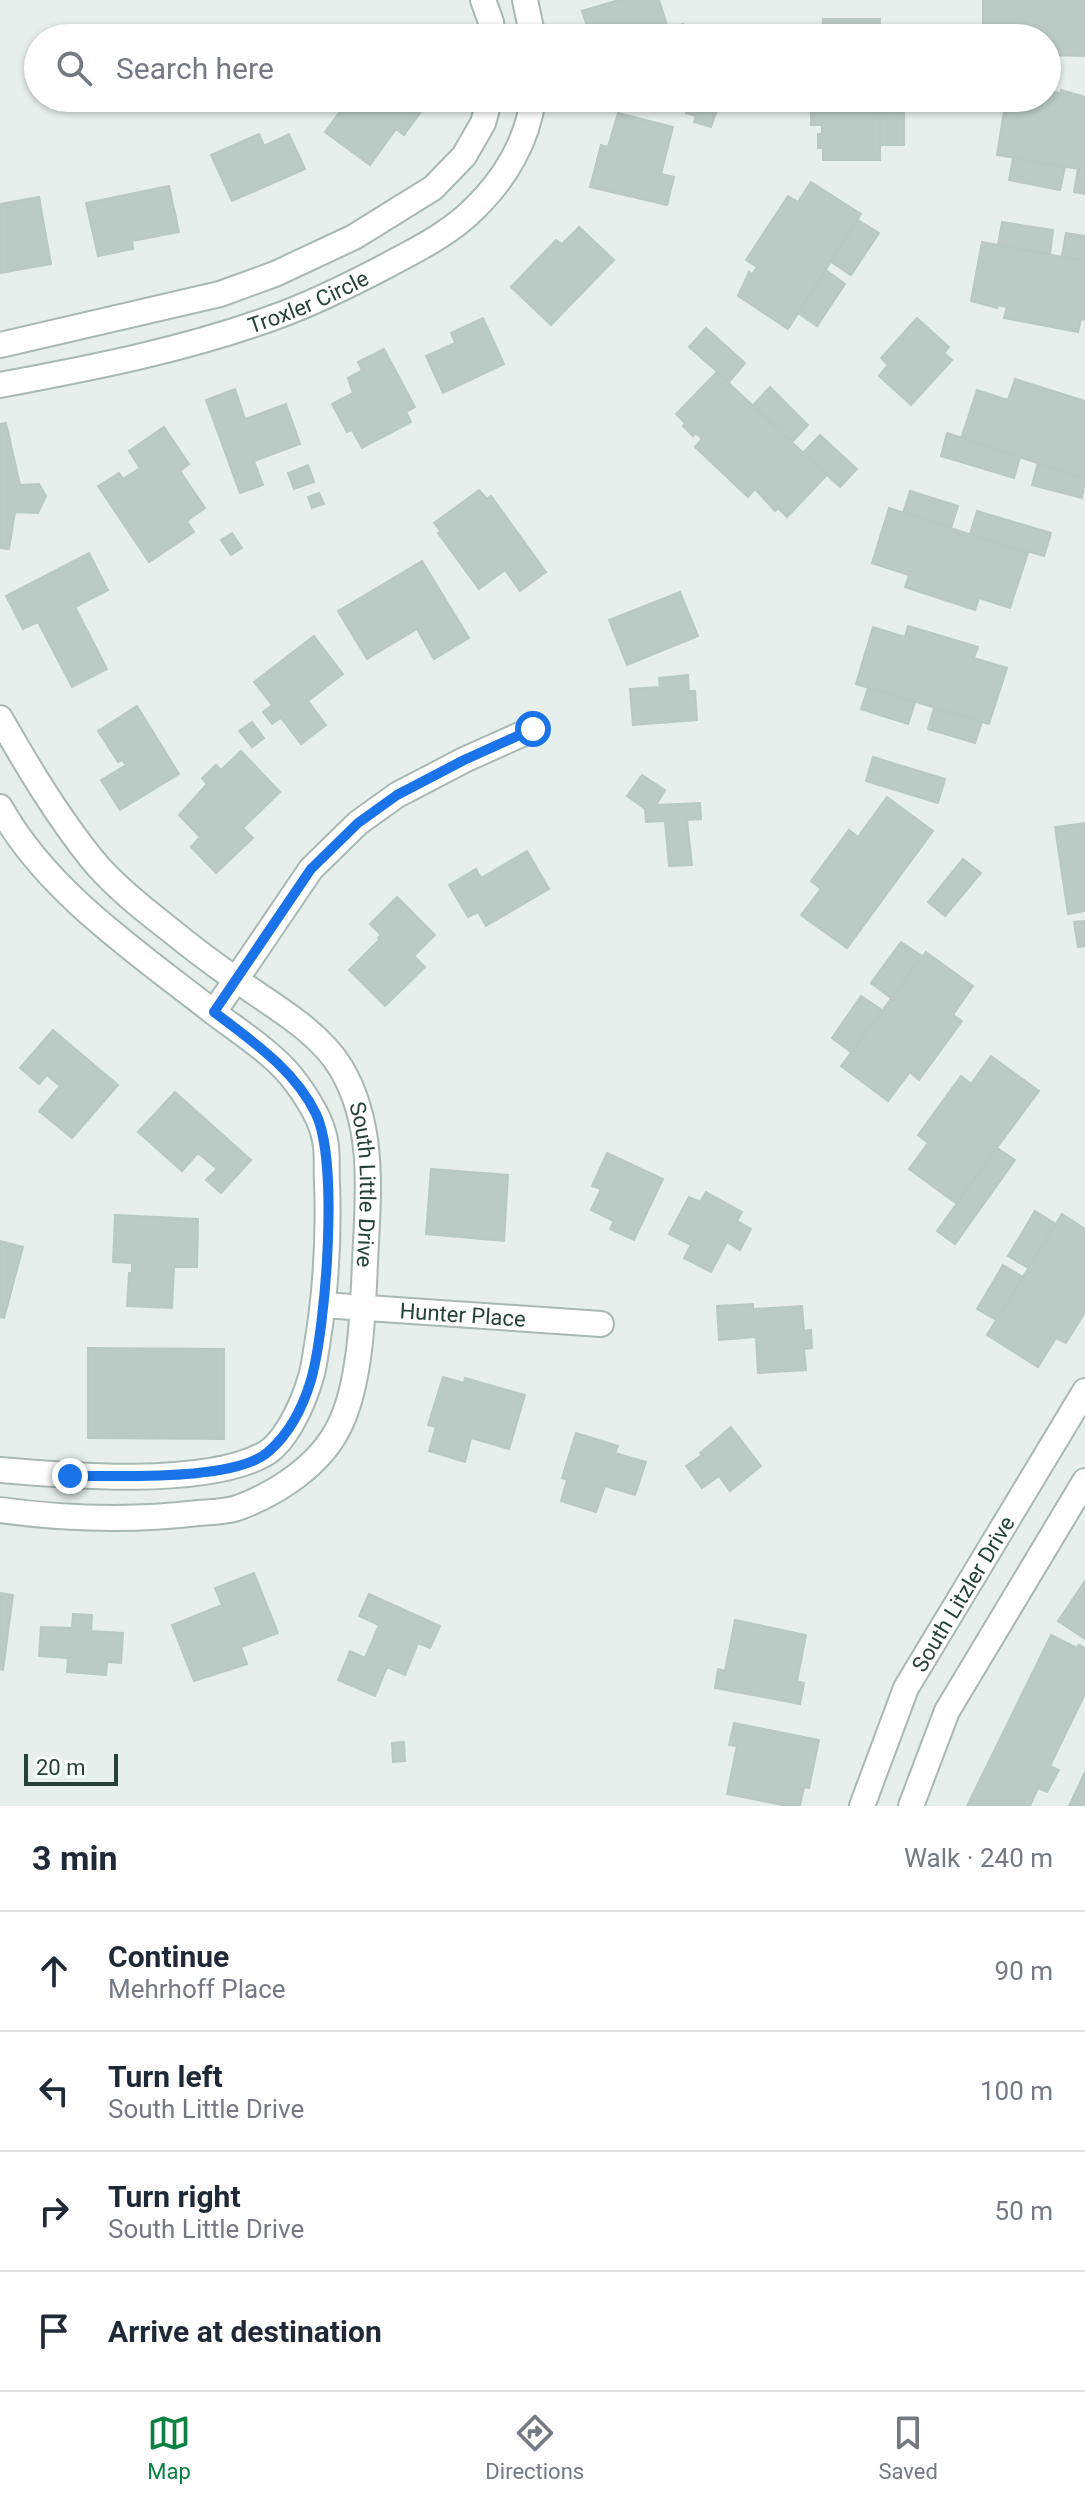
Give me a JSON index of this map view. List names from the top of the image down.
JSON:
{
  "streets": {
    "street": [
      "Troxler Circle",
      "South Little Drive",
      "Hunter Place",
      "South Litzler Drive"
    ]
  },
  "crossings": [
    ["South Little Drive", "Hunter Place"]
  ],
  "scale_bar": "20 m",
  "page": {
    "search": "Search here",
    "scale": "20 m",
    "heading": ["3 min", "Walk · 240 m"],
    "list": [
      ["Continue", "Mehrhoff Place", "90 m"],
      ["Turn left", "South Little Drive", "100 m"],
      ["Turn right", "South Little Drive", "50 m"],
      "Arrive at destination"
    ],
    "nav": ["Map", "Directions", "Saved"]
  }
}
